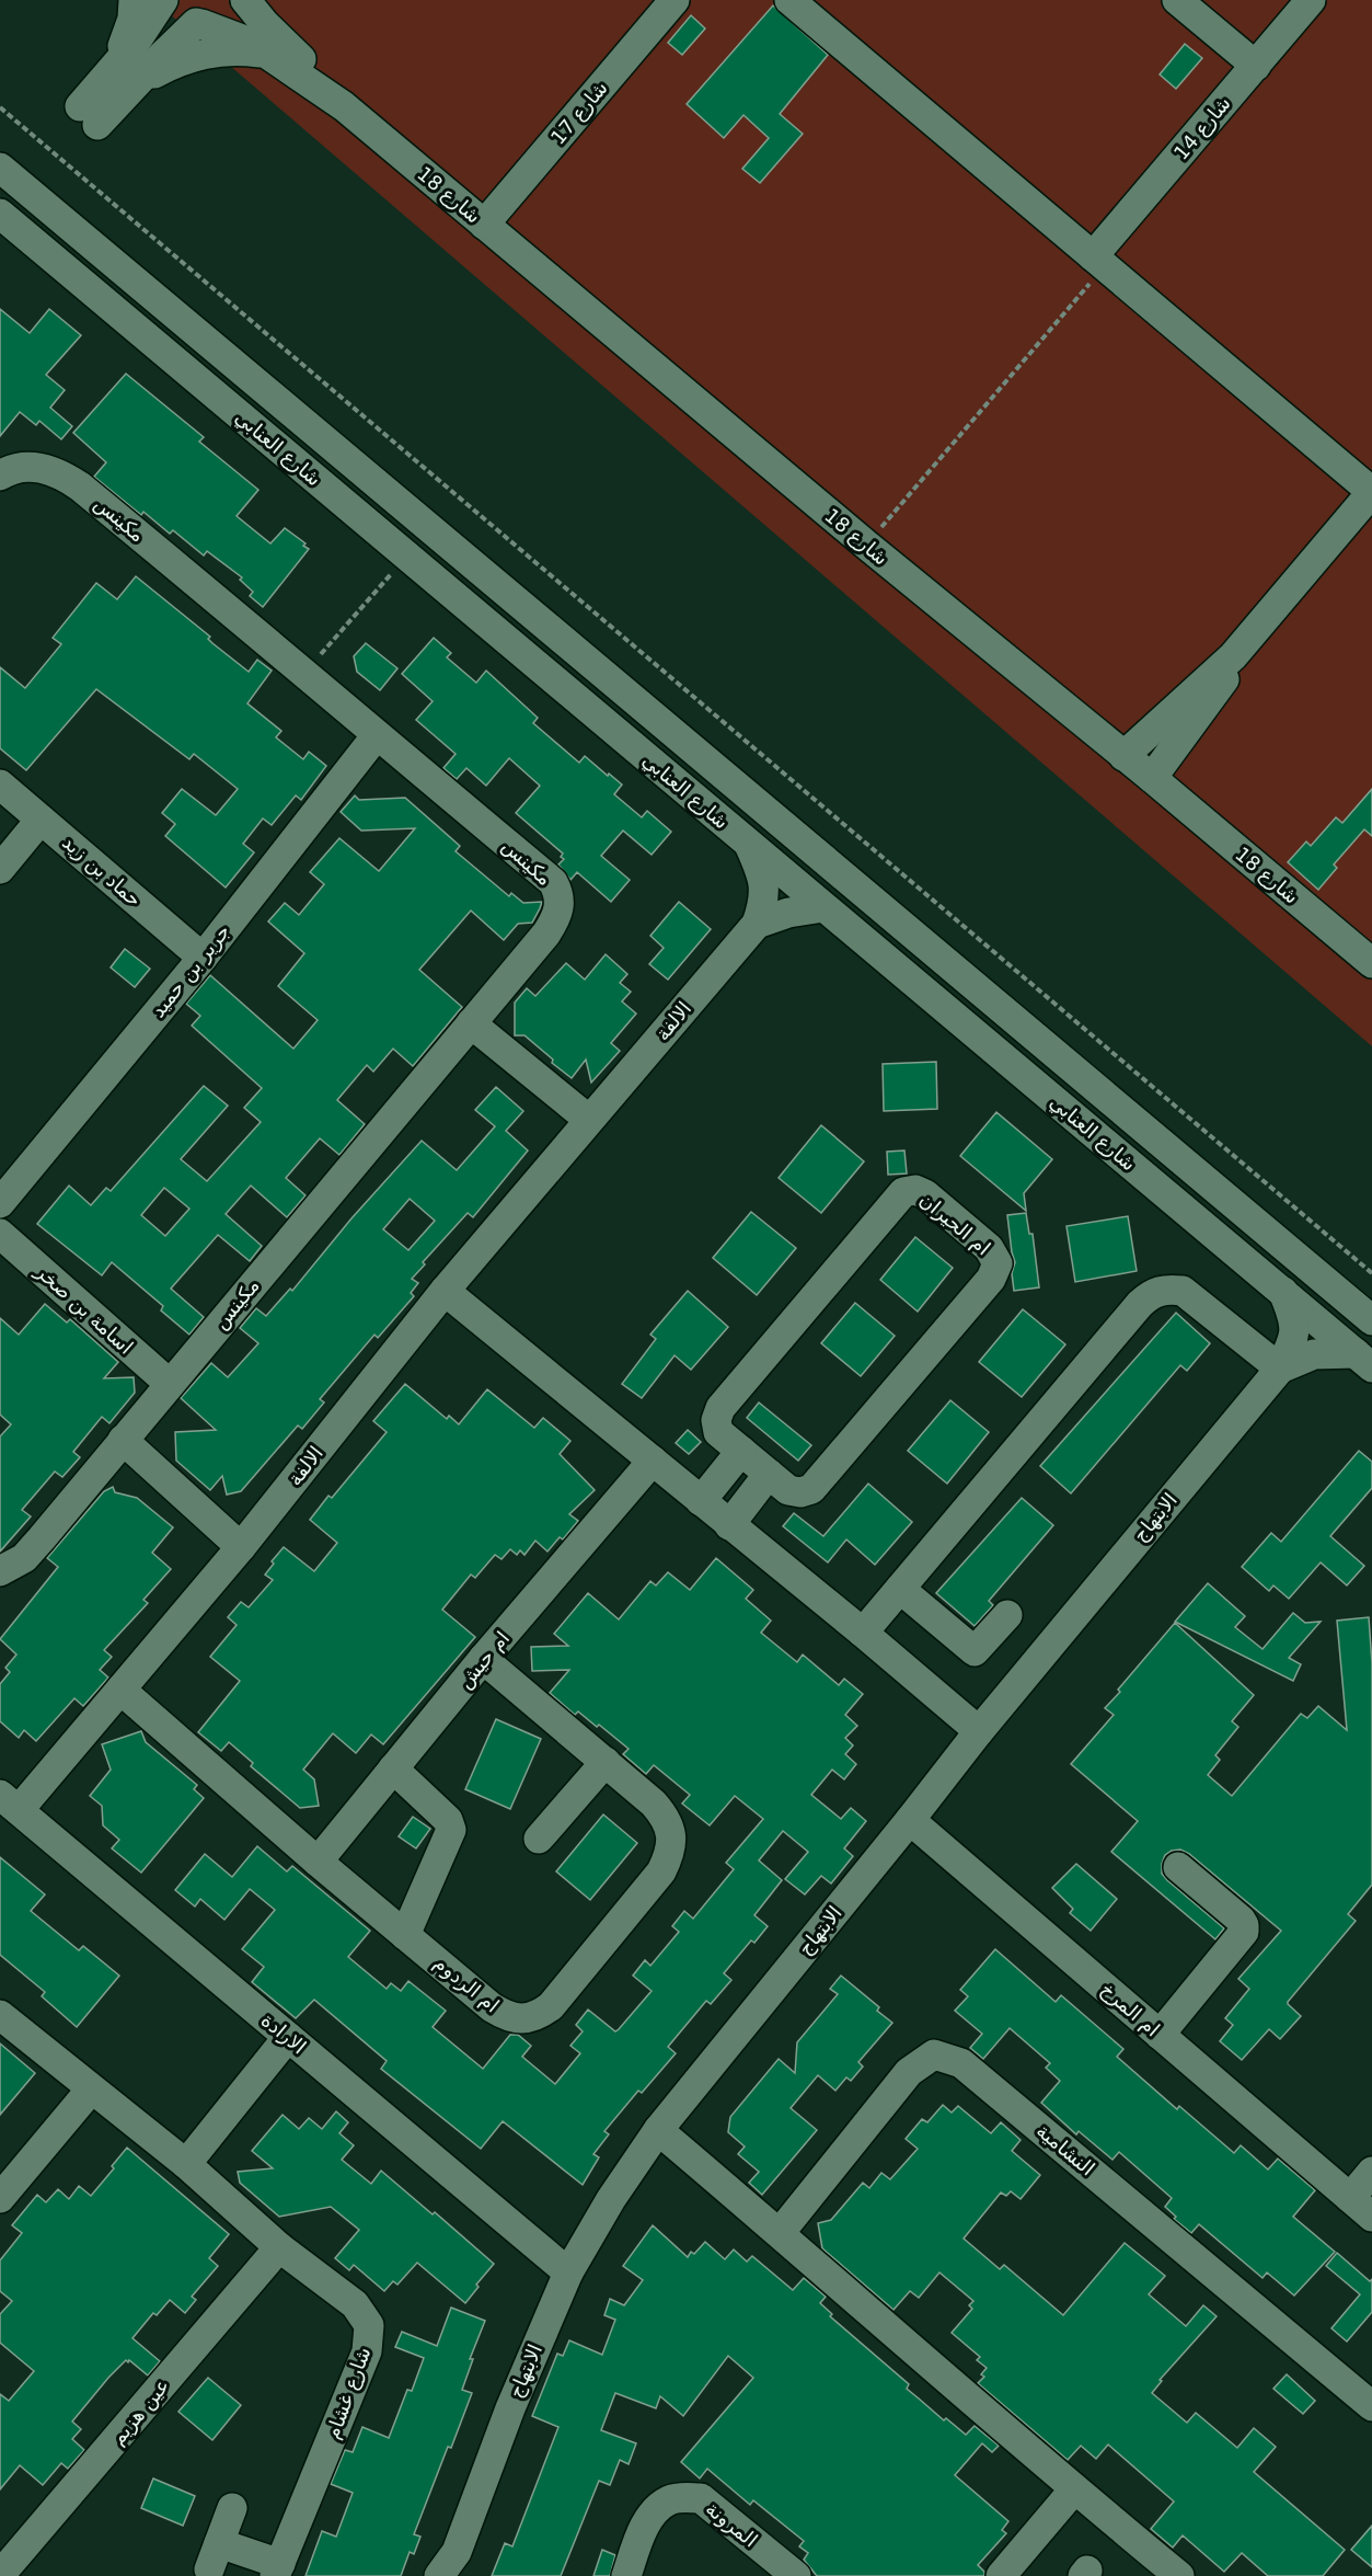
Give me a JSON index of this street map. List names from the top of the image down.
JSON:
{
  "streets": {
    "street": [
      "شارع 17",
      "شارع 14",
      "شارع 18",
      "شارع العنابي",
      "مكينس",
      "حماد بن زيد",
      "جرير بن حميد",
      "الالفة",
      "ام الحيران",
      "اسامة بن صخر",
      "الابتهاج",
      "ام حيش",
      "ام الردوم",
      "ام المرخ",
      "الارادة",
      "النشامية",
      "شارع غشام",
      "عين هزيم",
      "المرونة"
    ]
  },
  "crossings": [
    ["شارع 17", "شارع 18"],
    ["شارع العنابي", "الالفة"],
    ["شارع العنابي", "الابتهاج"],
    ["مكينس", "جرير بن حميد"],
    ["مكينس", "اسامة بن صخر"],
    ["حماد بن زيد", "جرير بن حميد"],
    ["الالفة", "ام الردوم"],
    ["الالفة", "الارادة"],
    ["الابتهاج", "ام المرخ"],
    ["الابتهاج", "الارادة"],
    ["ام حيش", "ام الردوم"],
    ["شارع غشام", "عين هزيم"]
  ]
}
